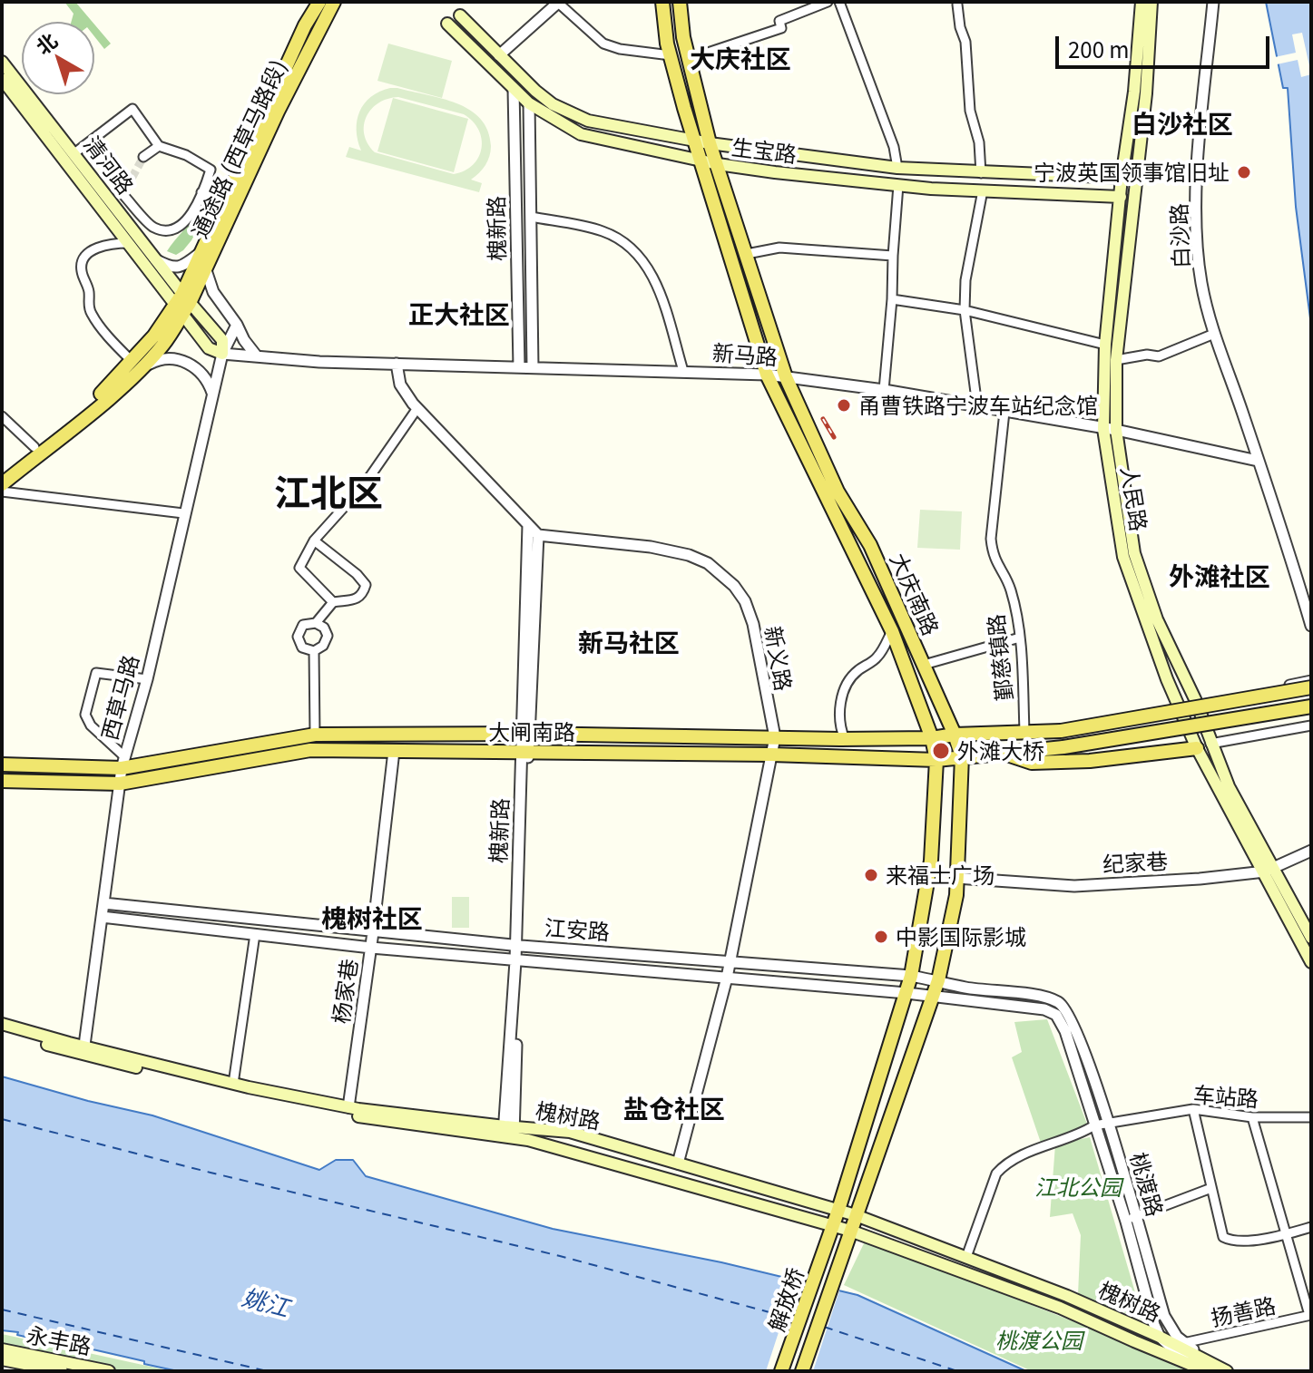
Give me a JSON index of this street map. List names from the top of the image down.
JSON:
{
  "streets": {
    "main road": [
      "通途路 (西草马路段)",
      "生宝路",
      "清河路",
      "人民路",
      "大庆南路",
      "大闸南路",
      "槐树路",
      "解放桥",
      "永丰路"
    ],
    "street": [
      "槐新路",
      "白沙路",
      "新马路",
      "鄞慈镇路",
      "新义路",
      "西草马路",
      "纪家巷",
      "江安路",
      "杨家巷",
      "车站路",
      "桃渡路",
      "扬善路"
    ]
  },
  "crossings": [
    ["通途路 (西草马路段)", "清河路"],
    ["生宝路", "槐新路"],
    ["生宝路", "人民路"],
    ["生宝路", "大庆南路"],
    ["槐新路", "新马路"],
    ["槐新路", "新义路"],
    ["槐新路", "大闸南路"],
    ["槐新路", "江安路"],
    ["槐新路", "槐树路"],
    ["白沙路", "新马路"],
    ["新马路", "人民路"],
    ["新马路", "大庆南路"],
    ["新马路", "鄞慈镇路"],
    ["新马路", "西草马路"],
    ["人民路", "纪家巷"],
    ["大庆南路", "大闸南路"],
    ["大庆南路", "纪家巷"],
    ["大庆南路", "江安路"],
    ["大庆南路", "槐树路"],
    ["大庆南路", "解放桥"],
    ["新义路", "大闸南路"],
    ["新义路", "江安路"],
    ["新义路", "槐树路"],
    ["西草马路", "大闸南路"],
    ["西草马路", "江安路"],
    ["西草马路", "槐树路"],
    ["大闸南路", "杨家巷"],
    ["江安路", "杨家巷"],
    ["江安路", "桃渡路"],
    ["杨家巷", "槐树路"],
    ["车站路", "槐树路"],
    ["车站路", "桃渡路"],
    ["槐树路", "桃渡路"],
    ["槐树路", "解放桥"],
    ["桃渡路", "扬善路"]
  ],
  "districts": [
    "大庆社区",
    "白沙社区",
    "正大社区",
    "江北区",
    "外滩社区",
    "新马社区",
    "槐树社区",
    "盐仓社区"
  ],
  "water": ["姚江"],
  "parks": ["江北公园", "桃渡公园"],
  "places": [
    "宁波英国领事馆旧址",
    "甬曹铁路宁波车站纪念馆",
    "外滩大桥",
    "来福士广场",
    "中影国际影城"
  ],
  "scale_bar": "200 m",
  "north": "top left"
}
